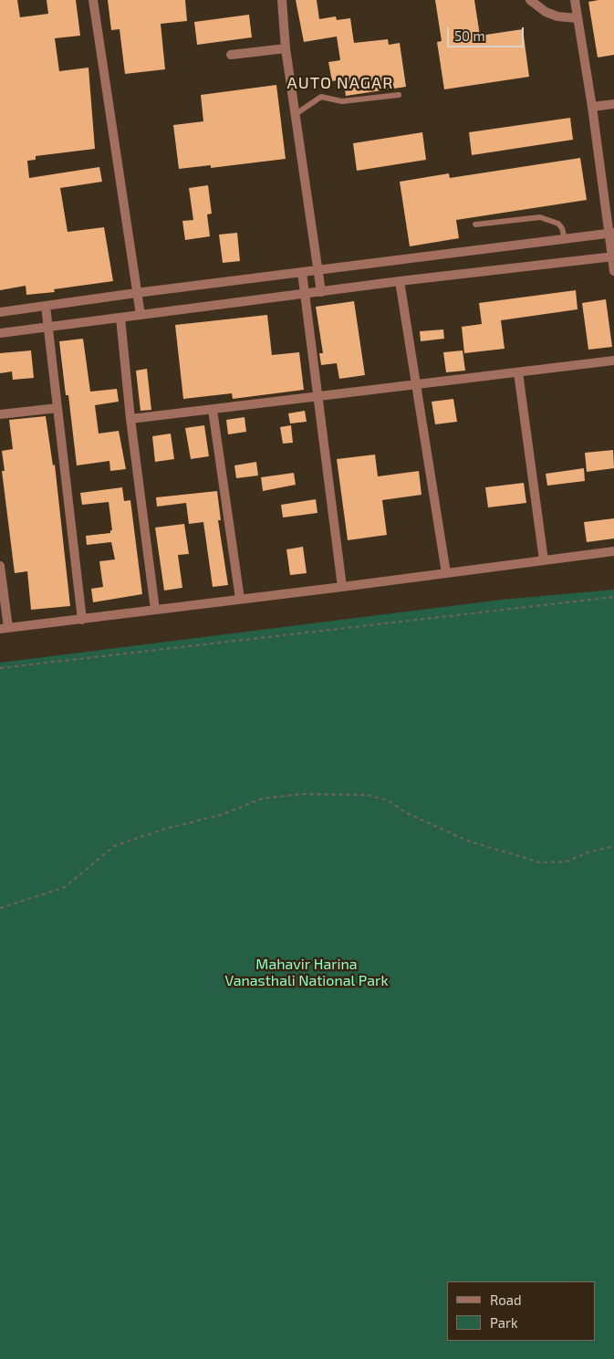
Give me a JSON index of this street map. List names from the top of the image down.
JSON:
{
  "districts": ["AUTO NAGAR"],
  "parks": ["Mahavir Harina Vanasthali National Park"],
  "legend": ["Road", "Park"],
  "scale_bar": "50 m"
}
